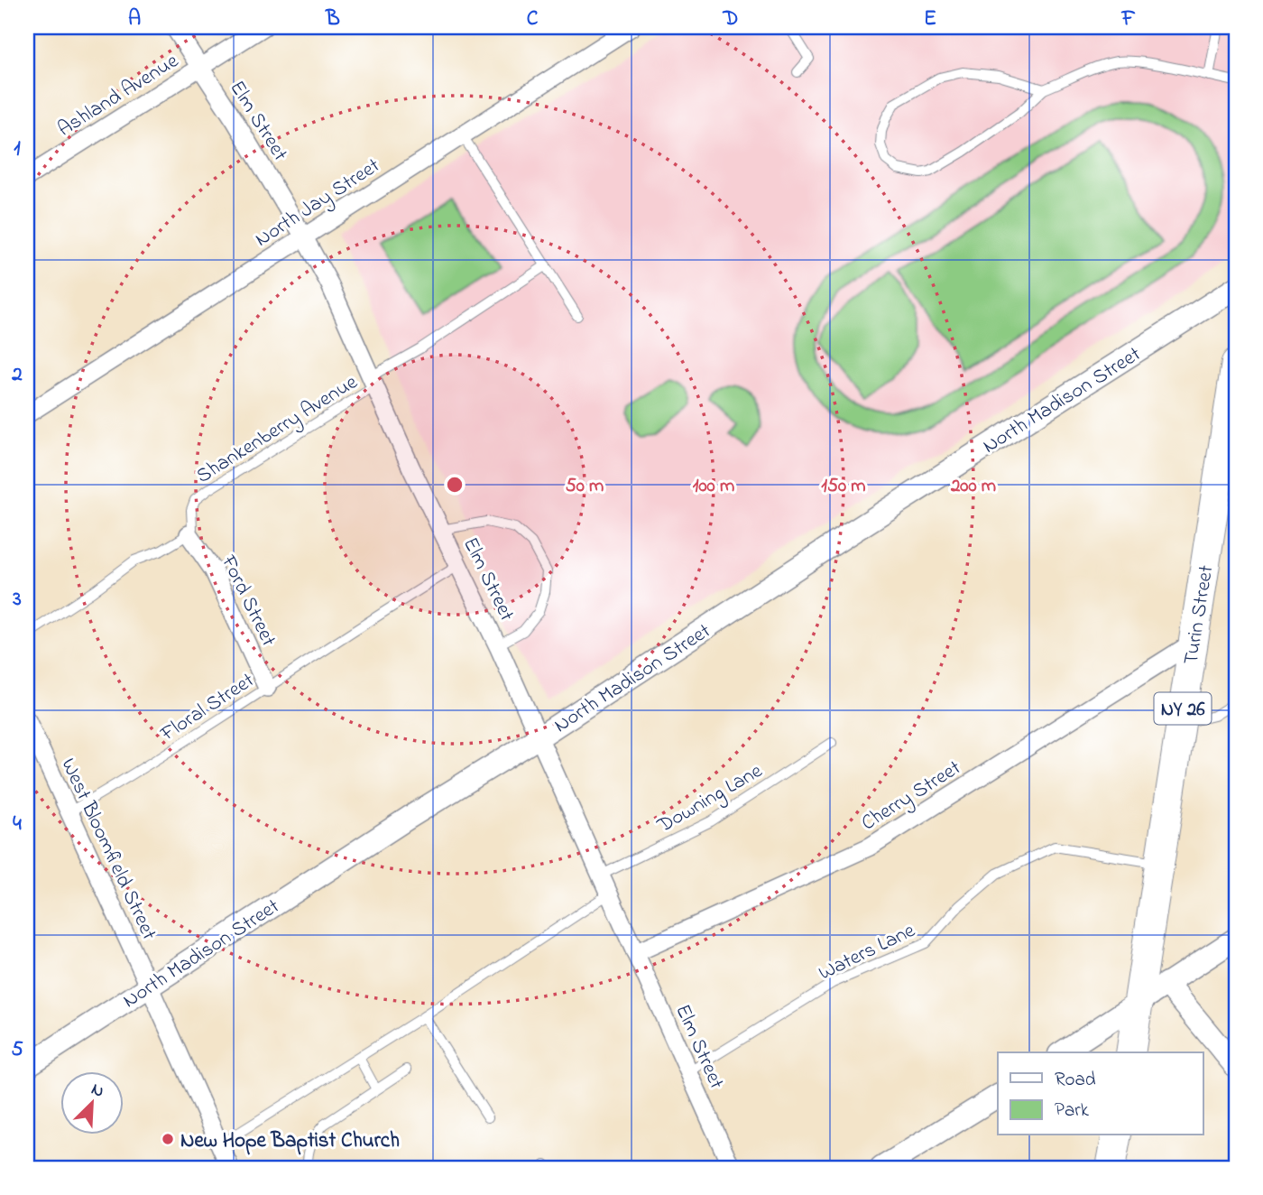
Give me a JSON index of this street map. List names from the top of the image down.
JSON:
{
  "streets": {
    "main road": ["Turin Street", "NY 26"],
    "street": [
      "Ashland Avenue",
      "Elm Street",
      "North Jay Street",
      "North Madison Street",
      "Ford Street",
      "Cherry Street",
      "West Bloomfield Street"
    ],
    "lane": [
      "Shankenberry Avenue",
      "Floral Street",
      "Downing Lane",
      "Waters Lane"
    ]
  },
  "crossings": [
    ["Ashland Avenue", "Elm Street"],
    ["Elm Street", "North Jay Street"],
    ["Elm Street", "North Madison Street"],
    ["Elm Street", "Shankenberry Avenue"],
    ["Elm Street", "Floral Street"],
    ["Elm Street", "Cherry Street"],
    ["Elm Street", "Downing Lane"],
    ["Elm Street", "Waters Lane"],
    ["North Madison Street", "West Bloomfield Street"],
    ["Shankenberry Avenue", "Ford Street"],
    ["Ford Street", "Floral Street"],
    ["Turin Street", "Cherry Street"],
    ["Turin Street", "Waters Lane"],
    ["Floral Street", "West Bloomfield Street"]
  ],
  "places": ["New Hope Baptist Church"],
  "legend": ["Road", "Park"],
  "north": "top right",
  "grid": {
    "columns": [
      "A",
      "B",
      "C",
      "D",
      "E",
      "F"
    ],
    "rows": [
      "1",
      "2",
      "3",
      "4",
      "5"
    ]
  },
  "rings": [
    "50 m",
    "100 m",
    "150 m",
    "200 m"
  ]
}
